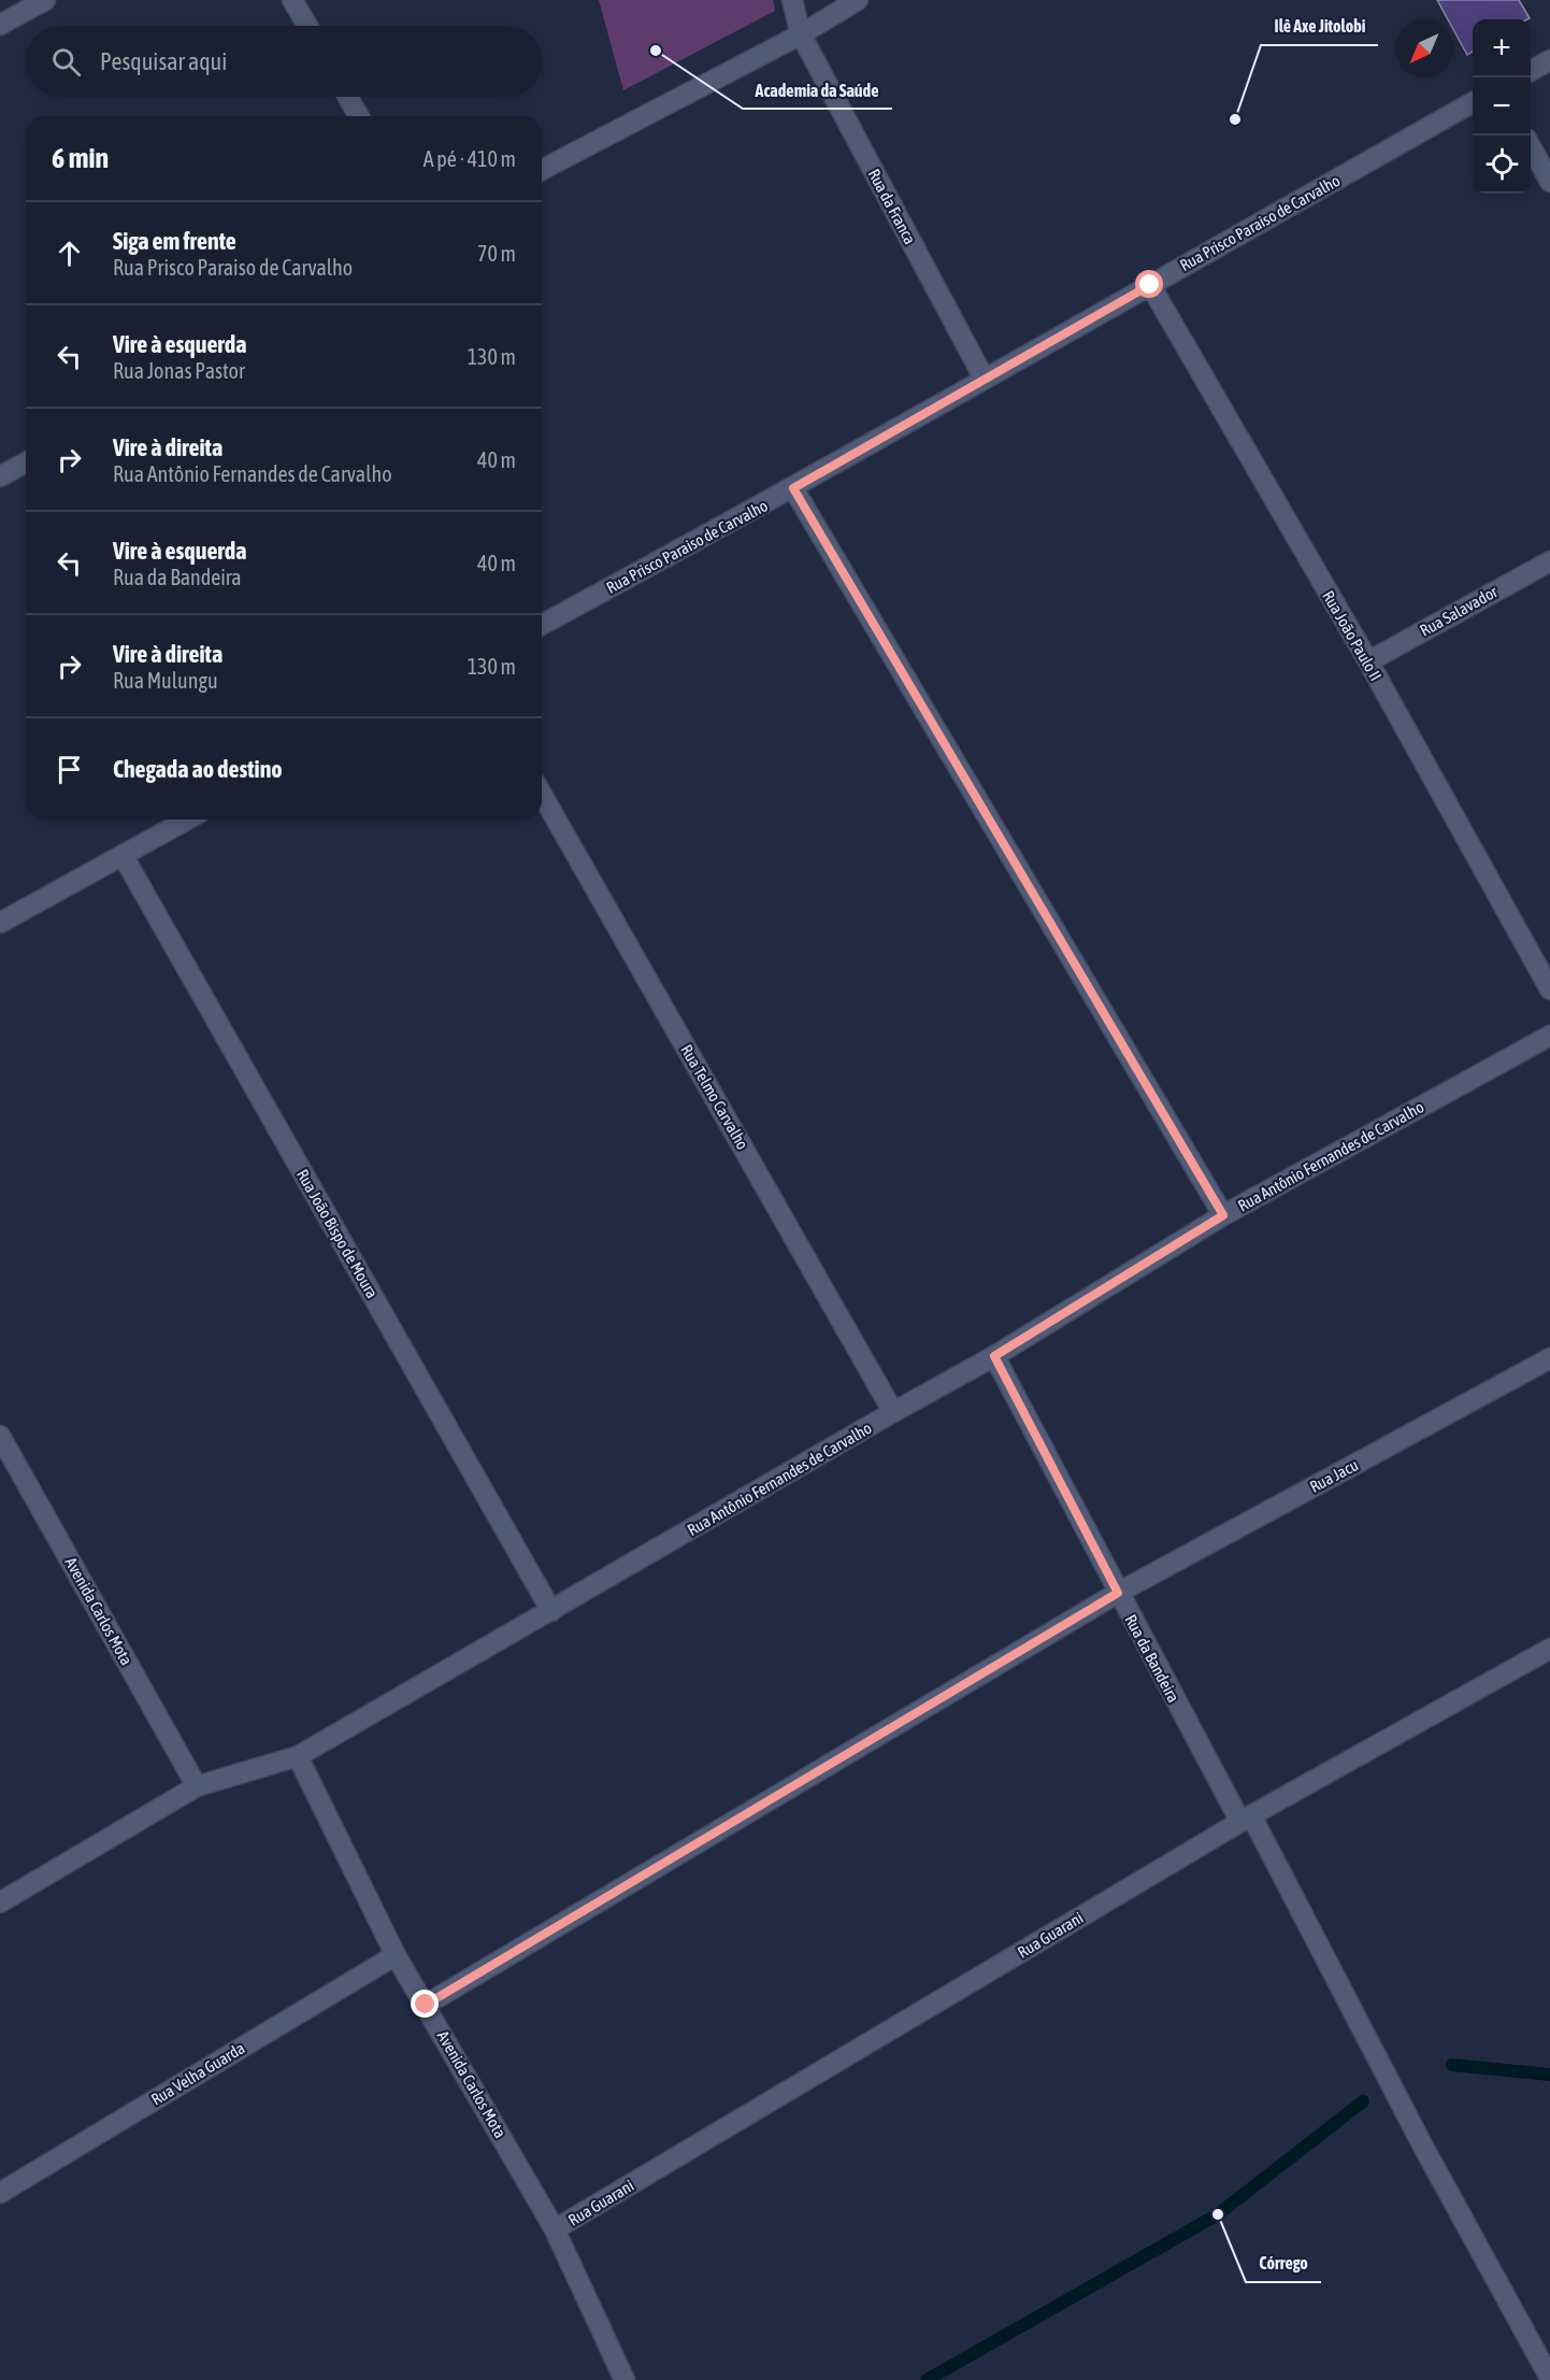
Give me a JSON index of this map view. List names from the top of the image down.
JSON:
{
  "streets": {
    "street": [
      "Rua da Franca",
      "Rua Prisco Paraiso de Carvalho",
      "Rua Salavador",
      "Rua João Paulo II",
      "Rua Telmo Carvalho",
      "Rua Antônio Fernandes de Carvalho",
      "Rua João Bispo de Moura",
      "Rua Jacu",
      "Avenida Carlos Mota",
      "Rua da Bandeira",
      "Rua Guarani",
      "Rua Velha Guarda"
    ]
  },
  "crossings": [
    ["Rua da Franca", "Rua Prisco Paraiso de Carvalho"],
    ["Rua Prisco Paraiso de Carvalho", "Rua João Paulo II"],
    ["Rua Salavador", "Rua João Paulo II"],
    ["Rua Telmo Carvalho", "Rua Antônio Fernandes de Carvalho"],
    ["Rua Antônio Fernandes de Carvalho", "Rua João Bispo de Moura"],
    ["Rua Antônio Fernandes de Carvalho", "Avenida Carlos Mota"],
    ["Rua Antônio Fernandes de Carvalho", "Rua da Bandeira"],
    ["Rua Jacu", "Avenida Carlos Mota"],
    ["Rua Jacu", "Rua da Bandeira"],
    ["Avenida Carlos Mota", "Rua Guarani"],
    ["Avenida Carlos Mota", "Rua Velha Guarda"],
    ["Rua da Bandeira", "Rua Guarani"]
  ],
  "places": ["Academia da Saúde", "Ilê Axe Jitolobi", "Córrego"],
  "north": "bottom left",
  "page": {
    "map_buttons": ["+", "−"],
    "search": "Pesquisar aqui",
    "heading": ["6 min", "A pé · 410 m"],
    "list": [
      ["Siga em frente", "Rua Prisco Paraiso de Carvalho", "70 m"],
      ["Vire à esquerda", "Rua Jonas Pastor", "130 m"],
      ["Vire à direita", "Rua Antônio Fernandes de Carvalho", "40 m"],
      ["Vire à esquerda", "Rua da Bandeira", "40 m"],
      ["Vire à direita", "Rua Mulungu", "130 m"],
      "Chegada ao destino"
    ]
  }
}
